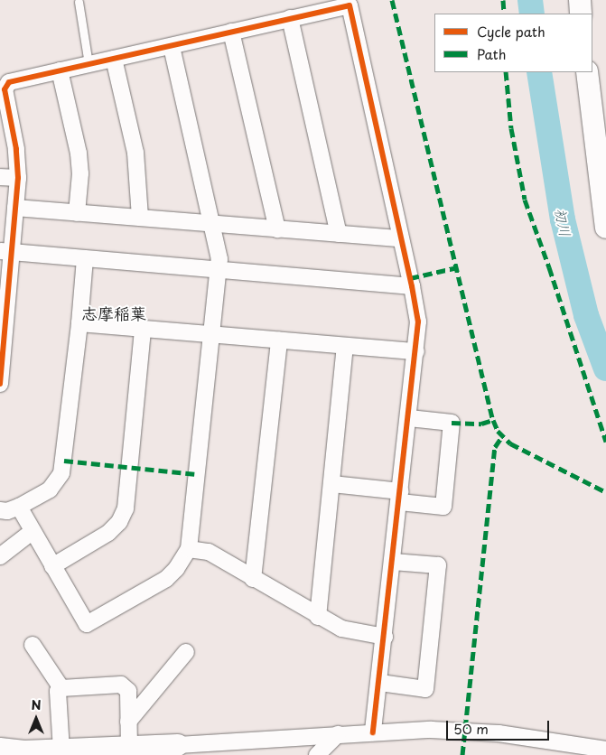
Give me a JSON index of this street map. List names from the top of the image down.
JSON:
{
  "districts": ["志摩稲葉"],
  "water": ["初川"],
  "legend": ["Cycle path", "Path"],
  "scale_bar": "50 m",
  "north": "top"
}
